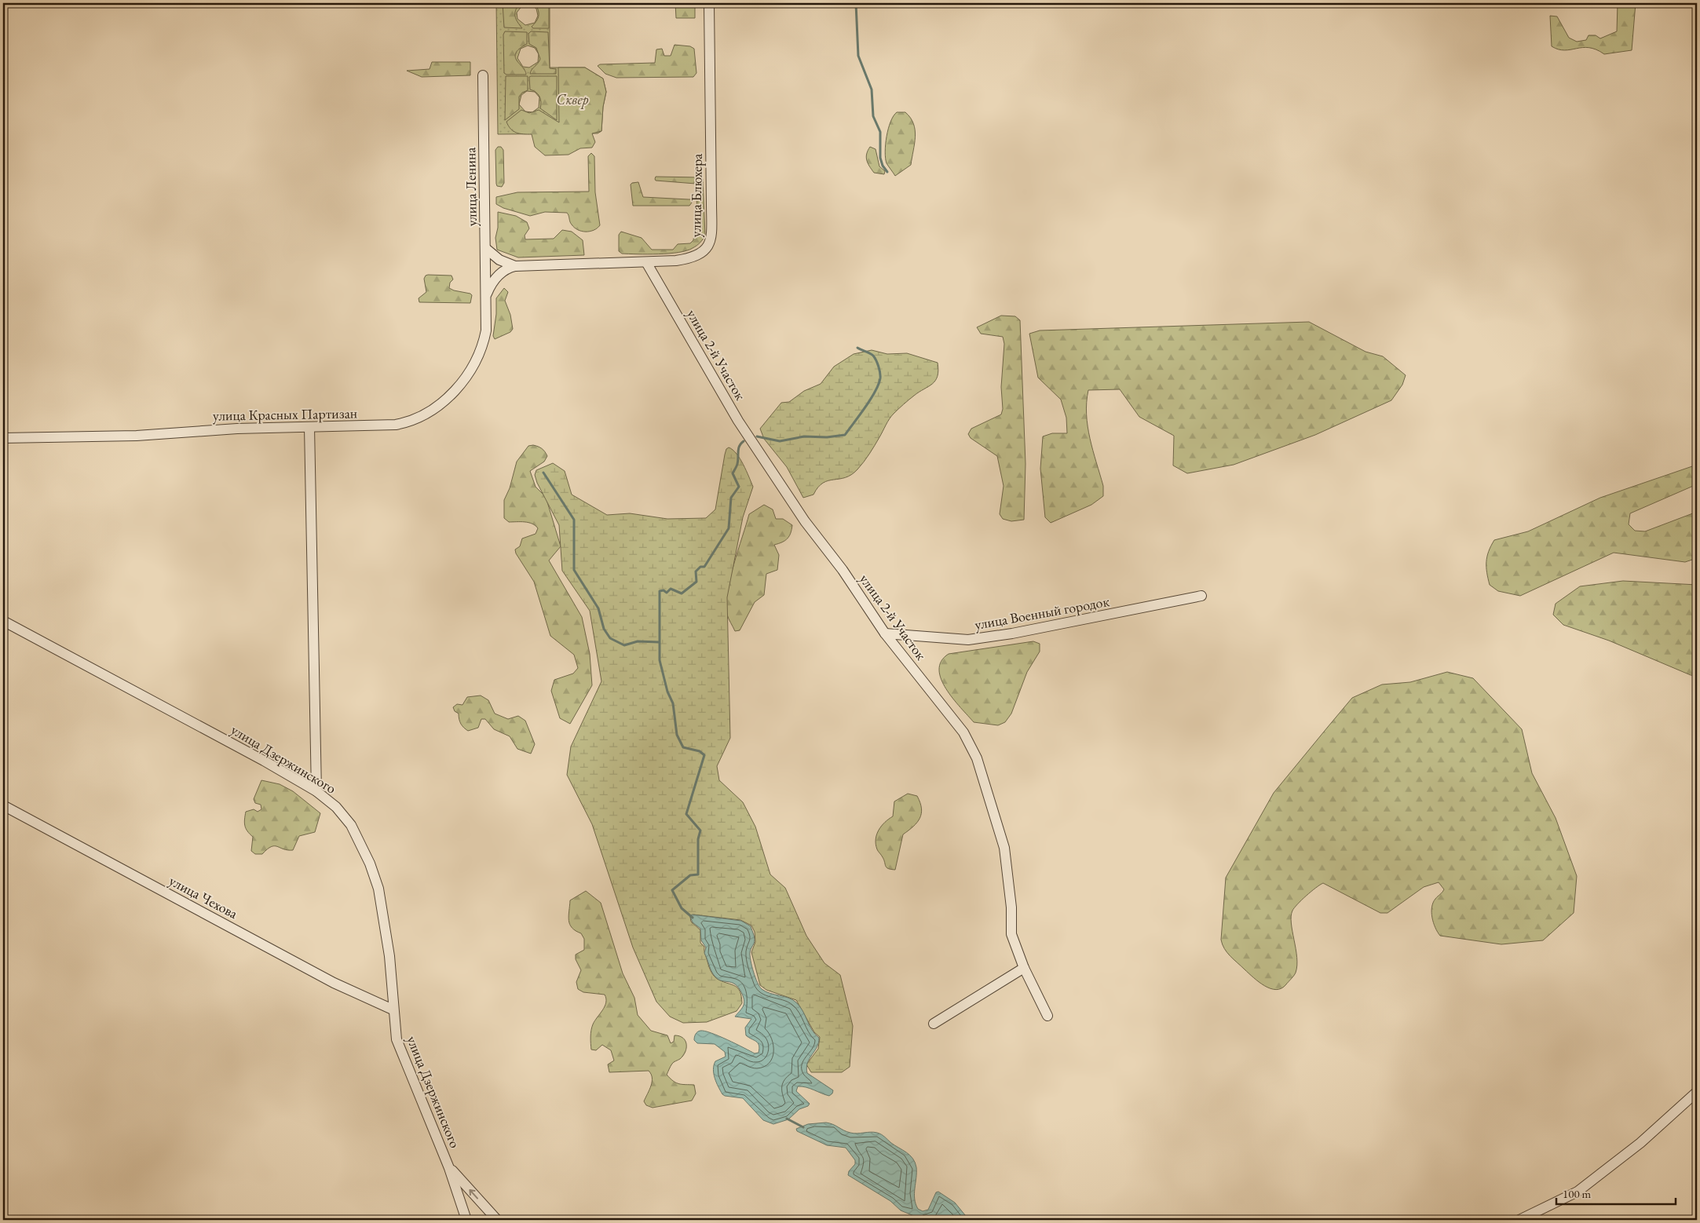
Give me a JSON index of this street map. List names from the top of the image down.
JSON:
{
  "streets": {
    "street": [
      "улица Ленина",
      "улица Блюхера",
      "улица 2-й Участок",
      "улица Красных Партизан",
      "улица Военный городок",
      "улица Дзержинского",
      "улица Чехова"
    ]
  },
  "crossings": [
    ["улица Ленина", "улица Блюхера"],
    ["улица Ленина", "улица Красных Партизан"],
    ["улица Блюхера", "улица 2-й Участок"],
    ["улица Блюхера", "улица Красных Партизан"],
    ["улица 2-й Участок", "улица Военный городок"],
    ["улица Дзержинского", "улица Чехова"]
  ],
  "parks": ["Сквер"],
  "scale_bar": "100 m"
}
